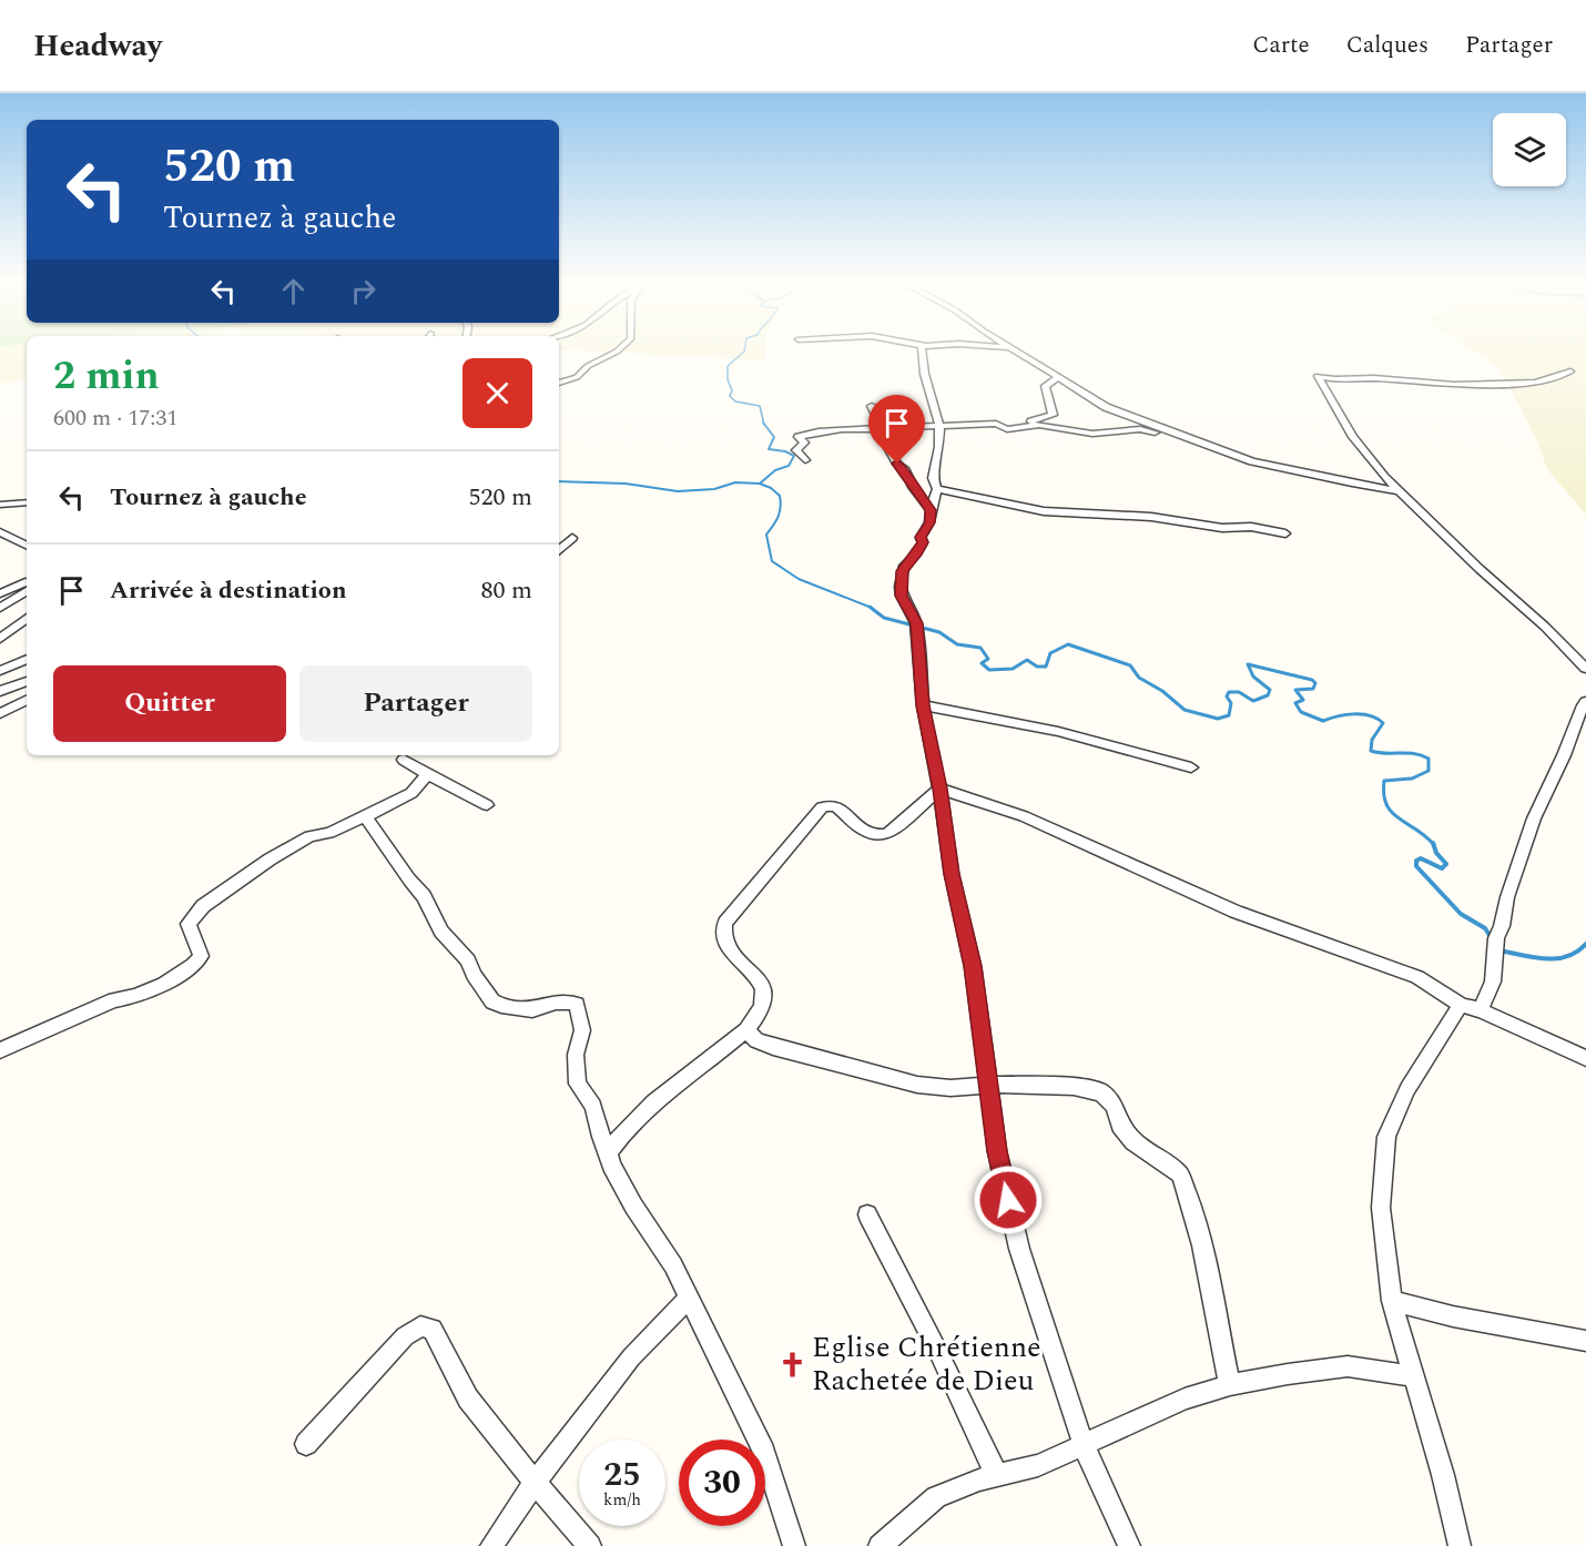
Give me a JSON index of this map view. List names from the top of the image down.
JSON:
{
  "places": {
    "church": ["Eglise Chrétienne Rachetée de Dieu"]
  },
  "page": {
    "header": "Headway",
    "nav": ["Carte", "Calques", "Partager"],
    "turn": ["520 m", "Tournez à gauche"],
    "heading": ["2 min", "600 m · 17:31"],
    "list": [
      {
        "name": "Tournez à gauche",
        "value": "520 m"
      },
      {
        "name": "Arrivée à destination",
        "value": "80 m"
      }
    ],
    "buttons": ["Quitter", "Partager"],
    "speed": "25 km/h",
    "limit": "30"
  }
}
